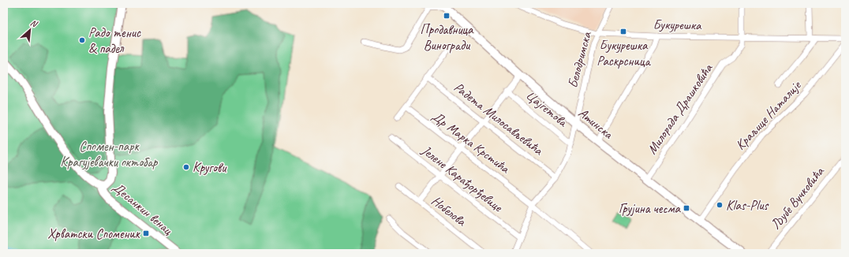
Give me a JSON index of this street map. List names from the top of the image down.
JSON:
{
  "streets": {
    "street": [
      "Букурешка",
      "Белодримска",
      "Цајгетова",
      "Милорада Драшковића",
      "Краљице Наталије",
      "Радета Милосављевића",
      "Атинска",
      "Др Марка Крстића",
      "Јелене Карађорђевице",
      "Љубе Вучковића",
      "Десанкин венац",
      "Нобелова"
    ]
  },
  "crossings": [
    ["Букурешка", "Белодримска"],
    ["Букурешка", "Милорада Драшковића"],
    ["Белодримска", "Цајгетова"],
    ["Белодримска", "Радета Милосављевића"],
    ["Белодримска", "Атинска"],
    ["Белодримска", "Др Марка Крстића"],
    ["Белодримска", "Јелене Карађорђевице"],
    ["Милорада Драшковића", "Атинска"],
    ["Краљице Наталије", "Атинска"]
  ],
  "parks": ["Спомен-парк Крагујевачки октобар"],
  "places": {
    "transit": [
      "Продавница Виногради",
      "Букурешка Раскрсница",
      "Грујина чесма",
      "Хрватски Споменик"
    ],
    "other": ["Радо тенис & падел", "Кругови", "Klas-Plus"]
  },
  "north": "top right"
}
